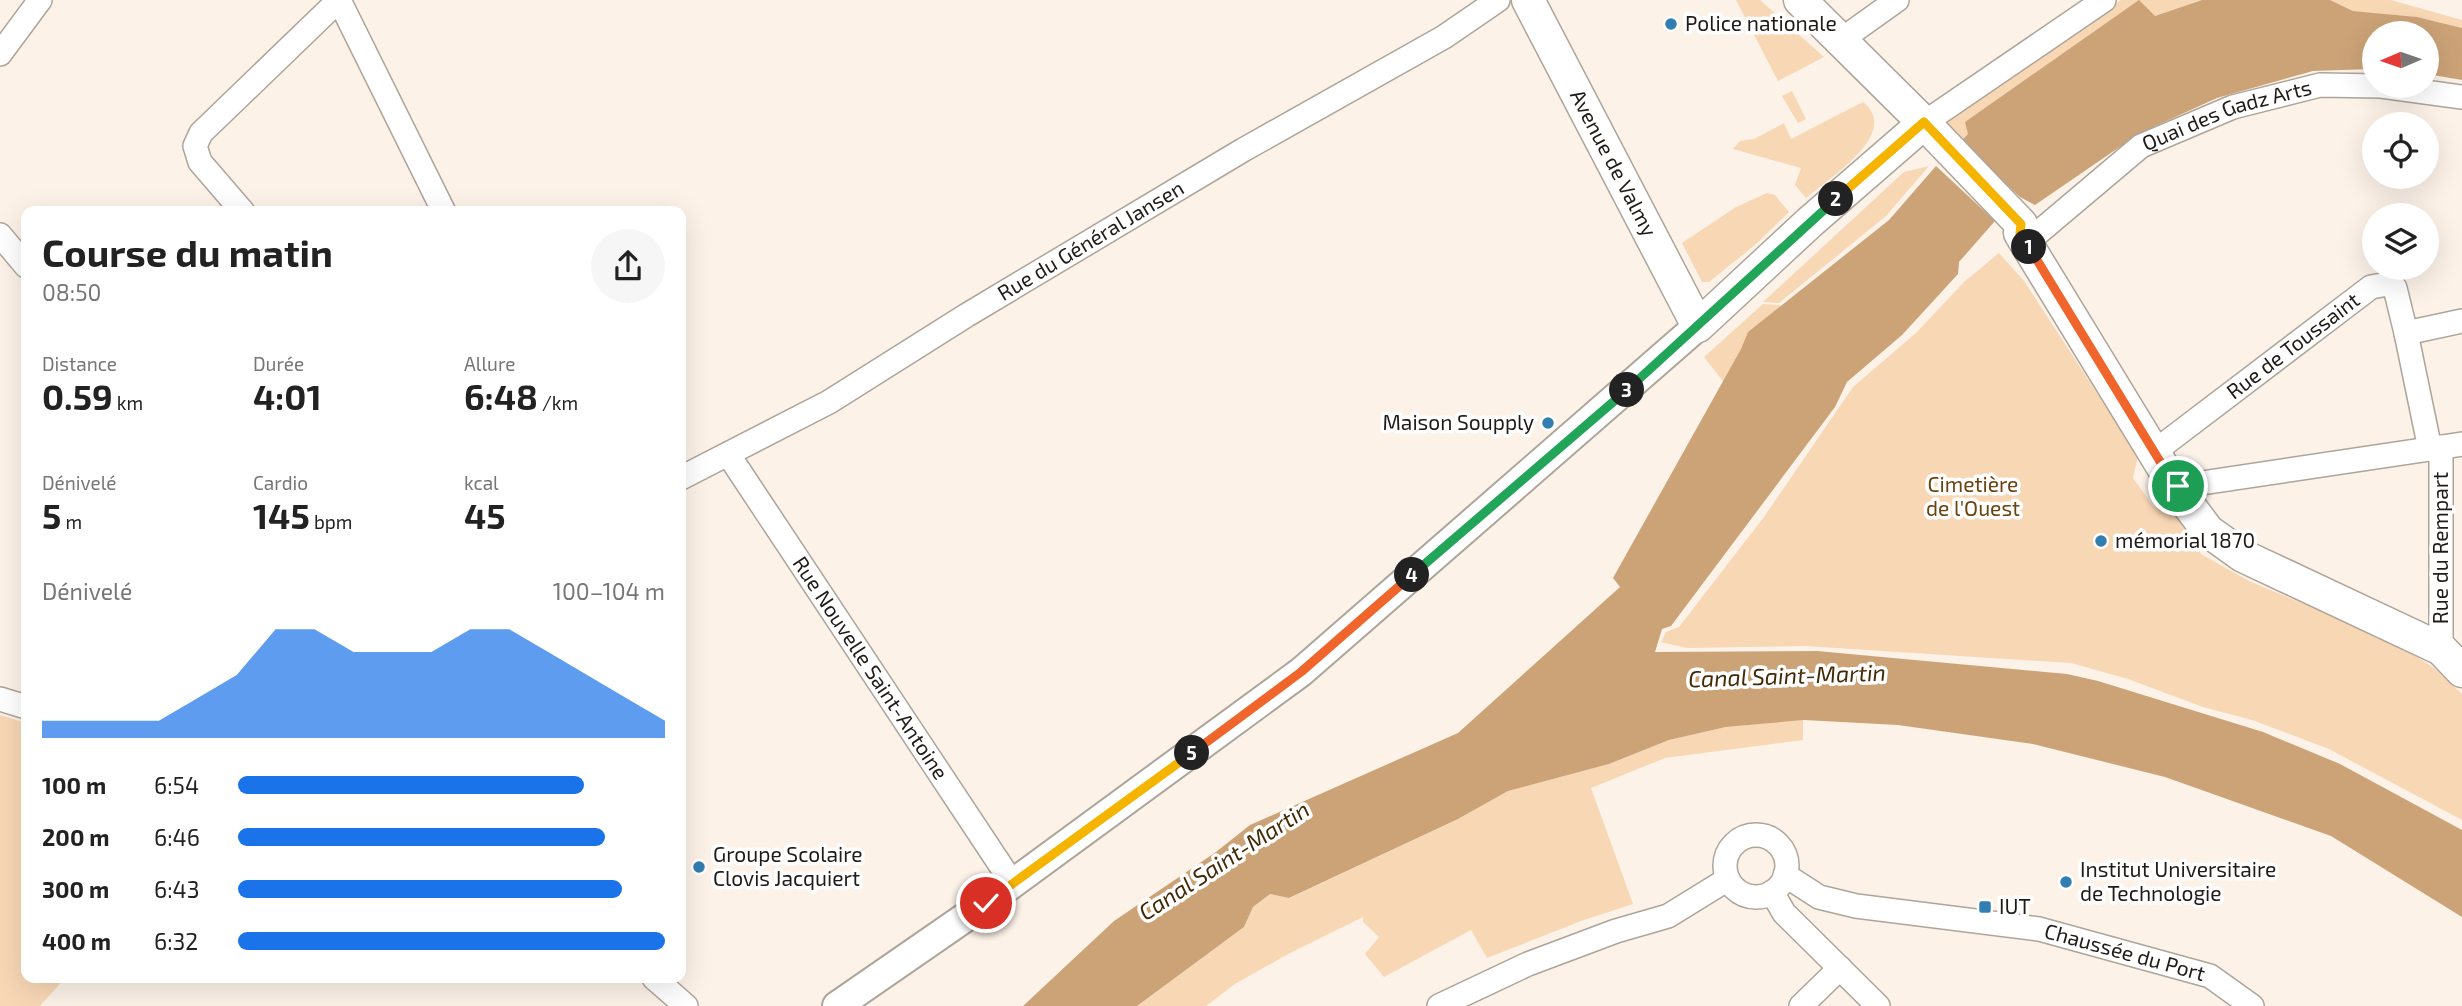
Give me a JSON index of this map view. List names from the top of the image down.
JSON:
{
  "streets": {
    "main road": ["Avenue de Valmy"],
    "street": [
      "Quai des Gadz Arts",
      "Rue du Général Jansen",
      "Rue de Toussaint",
      "Rue du Rempart",
      "Rue Nouvelle Saint-Antoine",
      "Chaussée du Port"
    ]
  },
  "crossings": [
    ["Rue du Général Jansen", "Rue Nouvelle Saint-Antoine"],
    ["Rue de Toussaint", "Rue du Rempart"]
  ],
  "water": ["Canal Saint-Martin"],
  "parks": ["Cimetière de l'Ouest"],
  "places": {
    "other": [
      "Police nationale",
      "Maison Soupply",
      "mémorial 1870",
      "Groupe Scolaire Clovis Jacquiert",
      "Institut Universitaire de Technologie"
    ],
    "transit": ["IUT"]
  },
  "north": "left",
  "page": {
    "pins": [
      "2",
      "1",
      "3",
      "4",
      "5"
    ],
    "heading": ["Course du matin", "08:50"],
    "stats": [
      ["Distance", "0.59 km"],
      ["Durée", "4:01"],
      ["Allure", "6:48 /km"],
      ["Dénivelé", "5 m"],
      ["Cardio", "145 bpm"],
      ["kcal", "45"]
    ],
    "chart": ["Dénivelé", "100–104 m"],
    "list": [
      {
        "name": "100 m",
        "note": "6:54"
      },
      {
        "name": "200 m",
        "note": "6:46"
      },
      {
        "name": "300 m",
        "note": "6:43"
      },
      {
        "name": "400 m",
        "note": "6:32"
      }
    ]
  }
}
